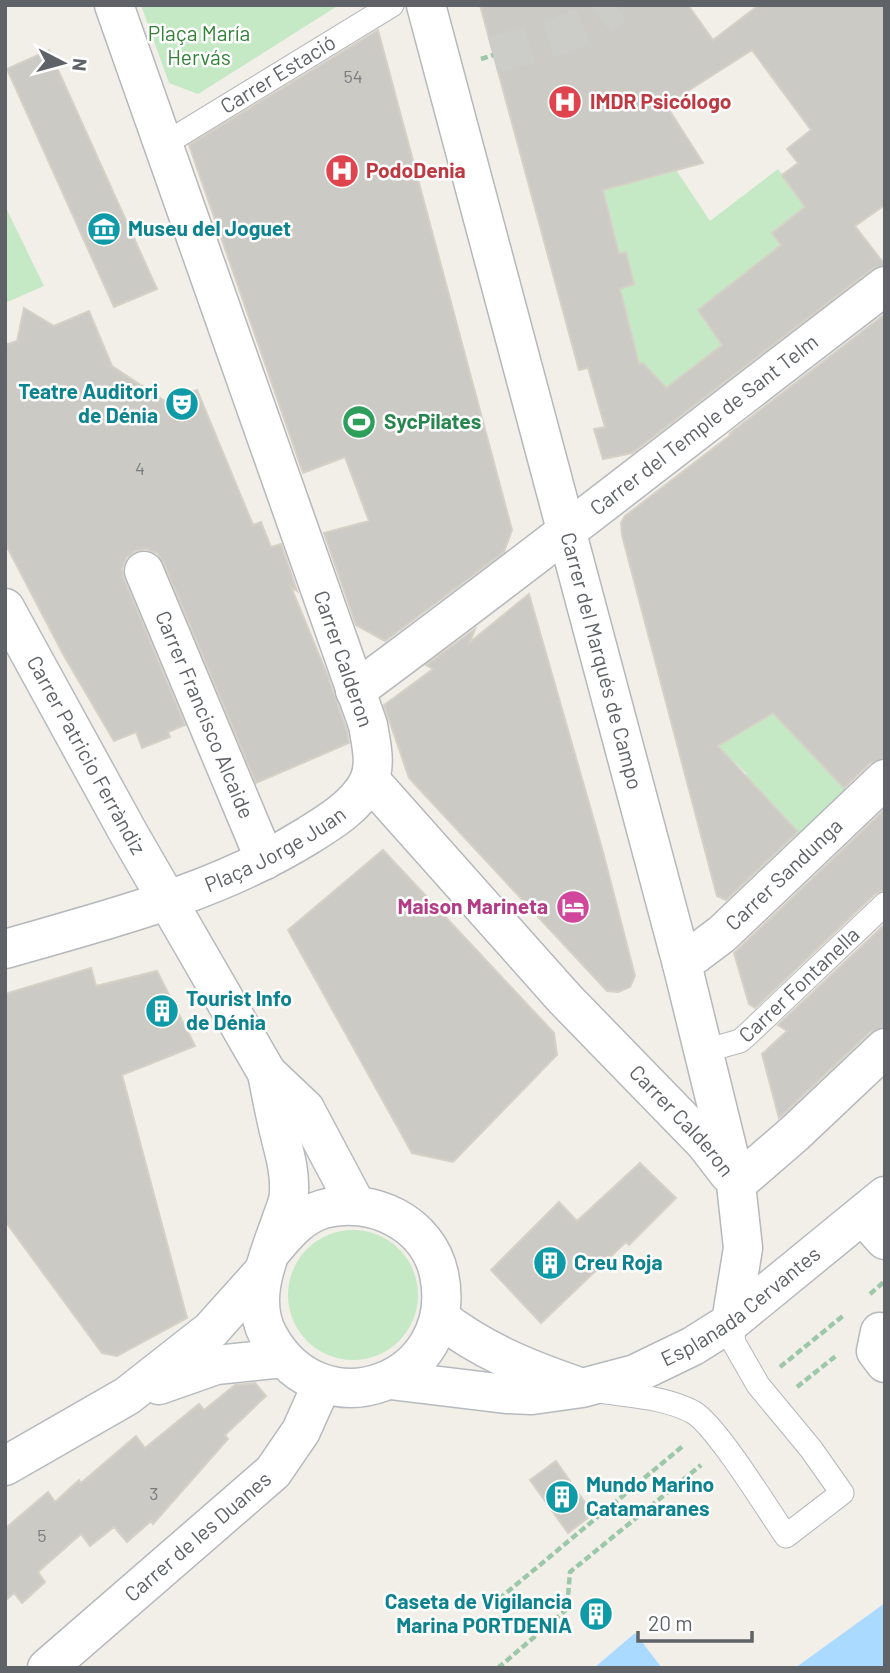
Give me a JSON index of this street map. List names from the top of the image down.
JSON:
{
  "streets": {
    "street": [
      "Carrer del Temple de Sant Telm",
      "Carrer Calderon",
      "Carrer del Marqués de Campo",
      "Carrer Francisco Alcaide",
      "Carrer Patricio Ferràndiz",
      "Plaça Jorge Juan",
      "Carrer Sandunga",
      "Esplanada Cervantes",
      "Carrer de les Duanes"
    ],
    "lane": ["Carrer Estació", "Carrer Fontanella"]
  },
  "crossings": [
    ["Carrer Estació", "Carrer Calderon"],
    ["Carrer del Temple de Sant Telm", "Carrer Calderon"],
    ["Carrer del Temple de Sant Telm", "Carrer del Marqués de Campo"],
    ["Carrer Calderon", "Carrer del Marqués de Campo"],
    ["Carrer Calderon", "Plaça Jorge Juan"],
    ["Carrer del Marqués de Campo", "Carrer Sandunga"],
    ["Carrer del Marqués de Campo", "Carrer Fontanella"],
    ["Carrer del Marqués de Campo", "Esplanada Cervantes"],
    ["Carrer Francisco Alcaide", "Plaça Jorge Juan"],
    ["Carrer Patricio Ferràndiz", "Plaça Jorge Juan"],
    ["Esplanada Cervantes", "Carrer de les Duanes"]
  ],
  "parks": ["Plaça María Hervás"],
  "places": {
    "hospital": ["IMDR Psicólogo", "PodoDenia"],
    "museum": ["Museu del Joguet"],
    "theatre": ["Teatre Auditori de Dénia"],
    "sports": ["SycPilates"],
    "hotel": ["Maison Marineta"],
    "building": [
      "Tourist Info de Dénia",
      "Creu Roja",
      "Mundo Marino Catamaranes",
      "Caseta de Vigilancia Marina PORTDENIA"
    ]
  },
  "house_numbers": [
    "54",
    "4",
    "3",
    "5"
  ],
  "scale_bar": "20 m",
  "north": "right"
}
